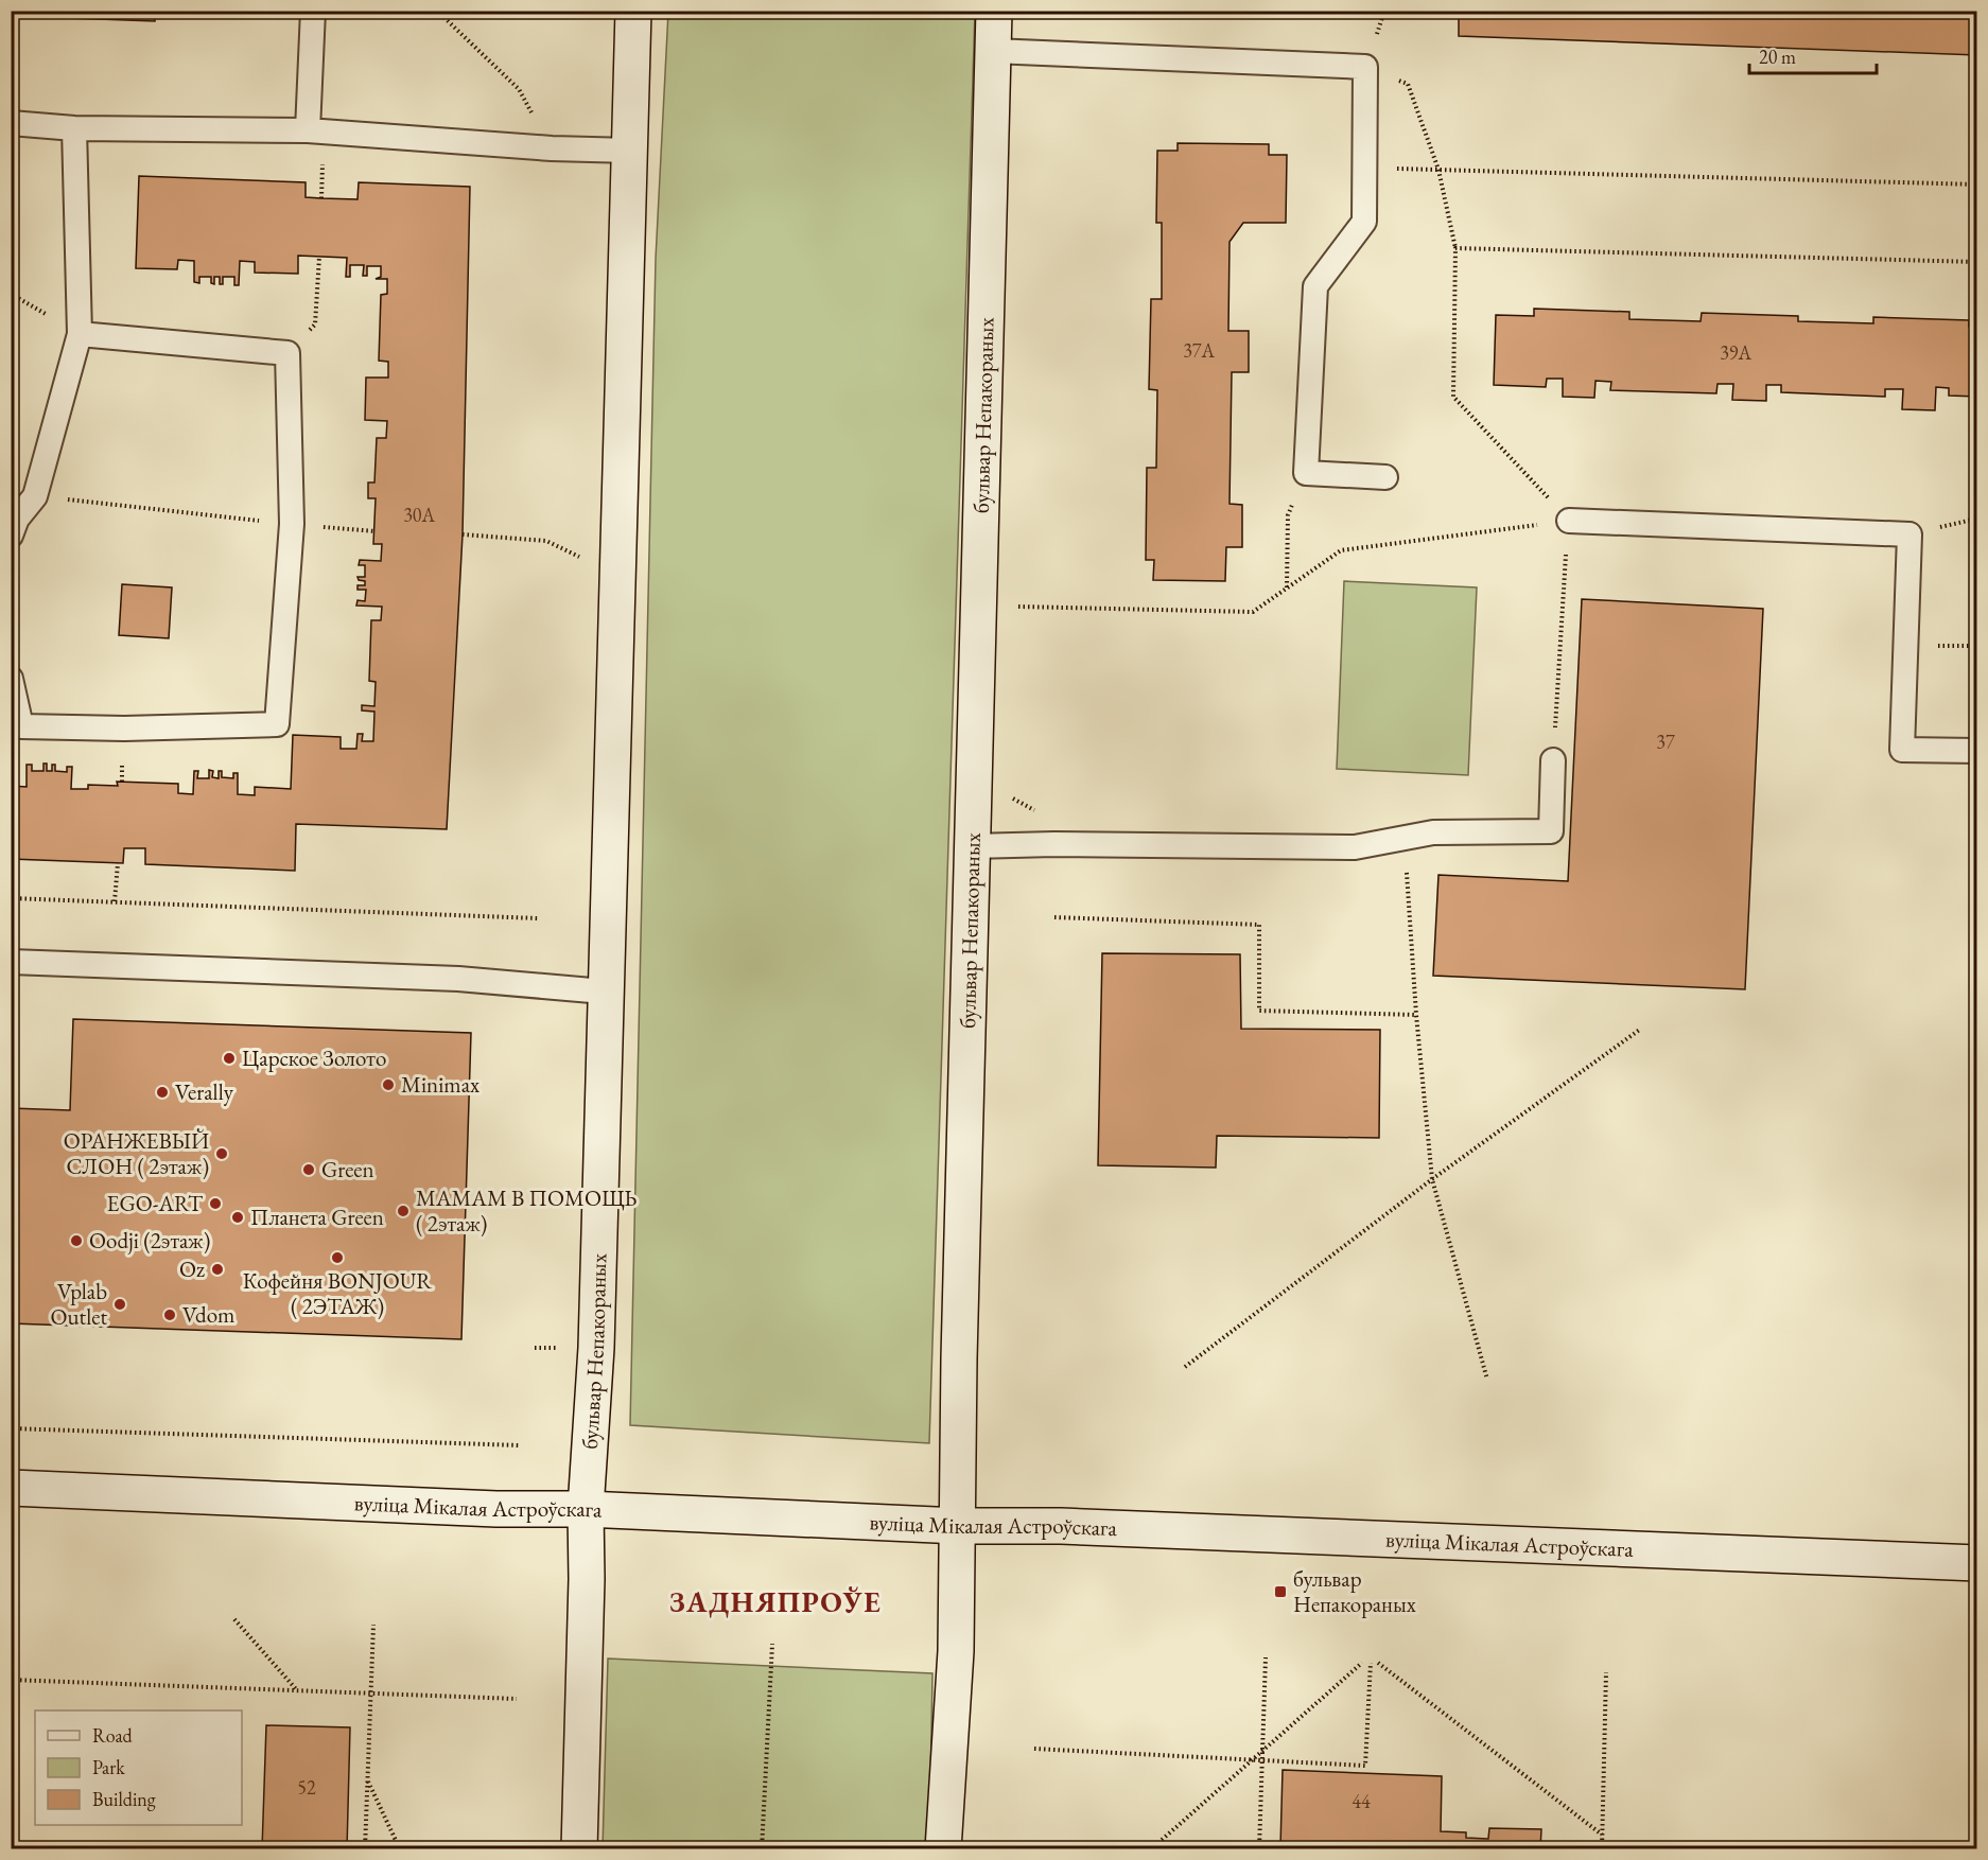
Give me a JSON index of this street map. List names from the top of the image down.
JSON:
{
  "streets": {
    "main road": ["бульвар Непакораных", "вуліца Мікалая Астроўскага"]
  },
  "crossings": [
    ["бульвар Непакораных", "вуліца Мікалая Астроўскага"]
  ],
  "districts": ["ЗАДНЯПРОЎЕ"],
  "places": {
    "other": [
      "Царское Золото",
      "Minimax",
      "Verally",
      "ОРАНЖЕВЫЙ СЛОН ( 2этаж)",
      "Green",
      "EGO-ART",
      "МАМАМ В ПОМОЩЬ ( 2этаж)",
      "Планета Green",
      "Oodji (2этаж)",
      "Кофейня BONJOUR ( 2ЭТАЖ)",
      "Oz",
      "Vplab Outlet",
      "Vdom"
    ],
    "transit": ["бульвар Непакораных"]
  },
  "house_numbers": [
    "37А",
    "39А",
    "30А",
    "37",
    "52",
    "44"
  ],
  "legend": ["Road", "Park", "Building"],
  "scale_bar": "20 m"
}
